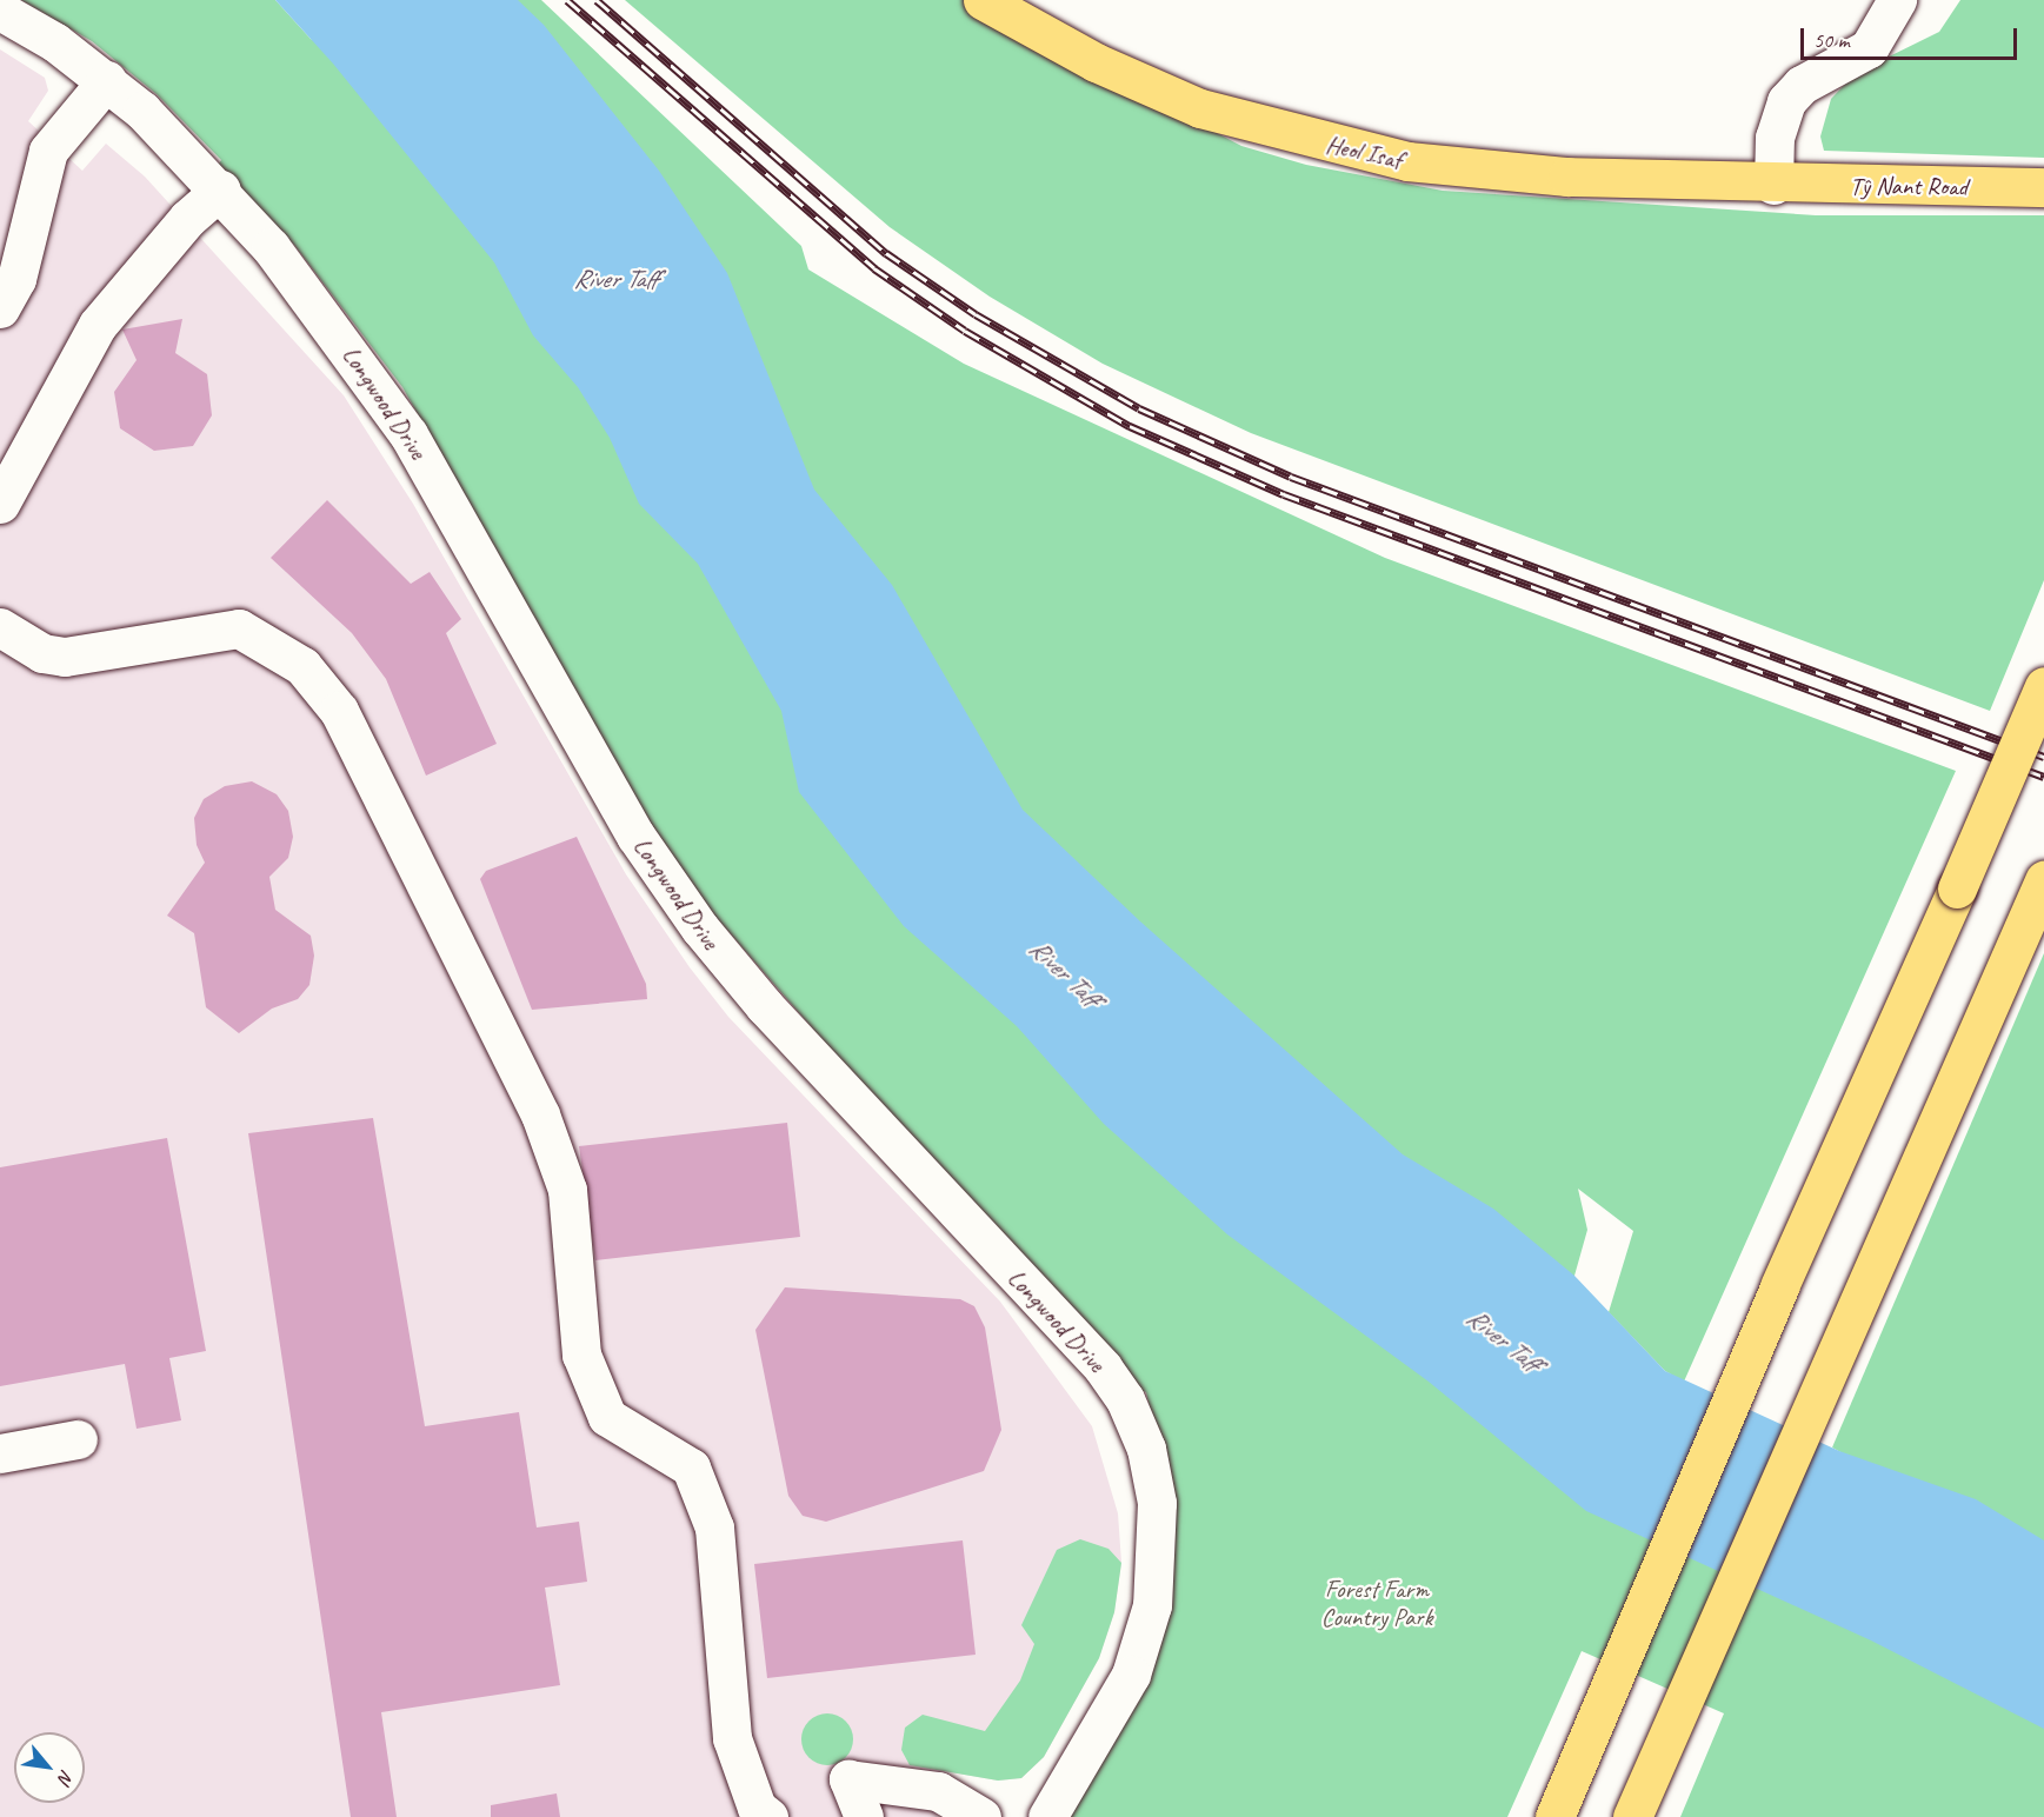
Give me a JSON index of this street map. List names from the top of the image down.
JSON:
{
  "streets": {
    "main road": ["Heol Isaf", "Tŷ Nant Road"],
    "street": ["Longwood Drive"]
  },
  "crossings": [
    ["Heol Isaf", "Tŷ Nant Road"]
  ],
  "water": ["River Taff"],
  "parks": ["Forest Farm Country Park"],
  "scale_bar": "50 m",
  "north": "bottom right"
}
